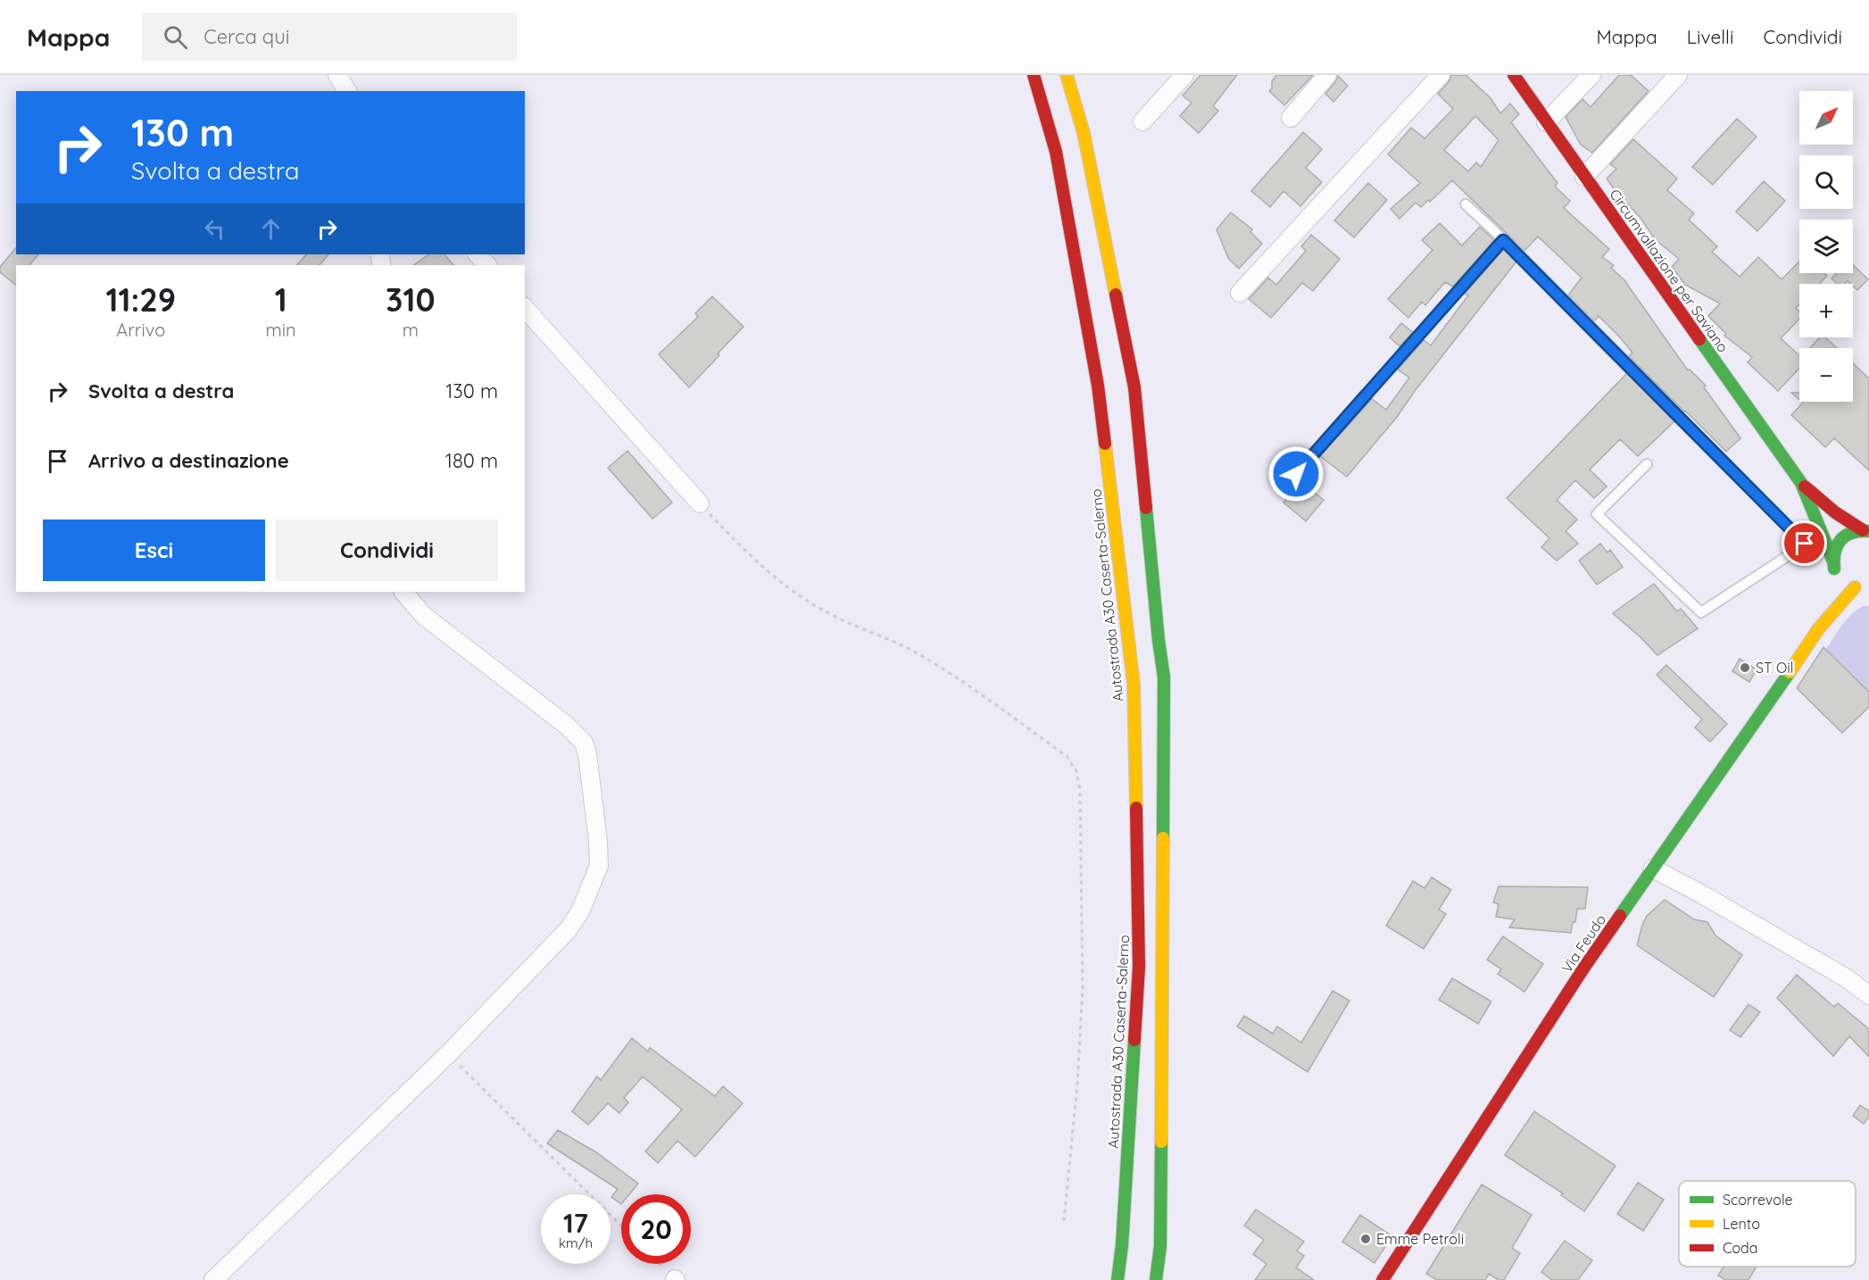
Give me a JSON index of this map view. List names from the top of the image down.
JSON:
{
  "streets": {
    "main road": ["Circumvallazione per Saviano", "Autostrada A30 Caserta-Salerno", "Via Feudo"]
  },
  "crossings": [
    ["Circumvallazione per Saviano", "Via Feudo"]
  ],
  "places": ["ST Oil", "Emme Petroli"],
  "legend": ["Scorrevole", "Lento", "Coda"],
  "north": "top right",
  "page": {
    "header": "Mappa",
    "search": "Cerca qui",
    "nav": ["Mappa", "Livelli", "Condividi"],
    "map_buttons": ["+", "−"],
    "turn": ["130 m", "Svolta a destra"],
    "eta": [
      "11:29",
      "Arrivo",
      "1",
      "min",
      "310",
      "m"
    ],
    "list": [
      {
        "name": "Svolta a destra",
        "value": "130 m"
      },
      {
        "name": "Arrivo a destinazione",
        "value": "180 m"
      }
    ],
    "buttons": ["Esci", "Condividi"],
    "speed": "17 km/h",
    "limit": "20"
  }
}
